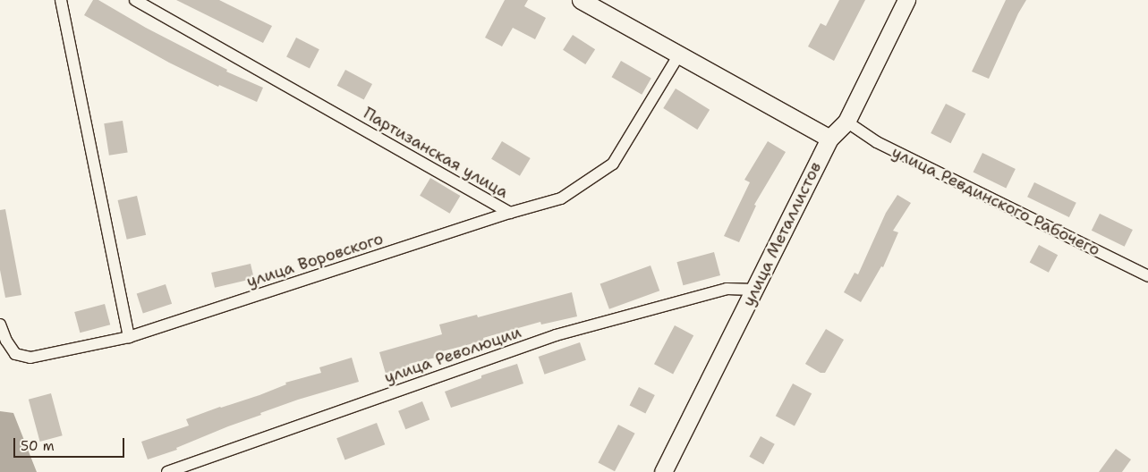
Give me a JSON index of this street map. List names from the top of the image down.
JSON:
{
  "streets": {
    "street": [
      "Партизанская улица",
      "улица Ревдинского Рабочего",
      "улица Металлистов",
      "улица Воровского",
      "улица Революции"
    ]
  },
  "crossings": [
    ["Партизанская улица", "улица Воровского"],
    ["улица Ревдинского Рабочего", "улица Металлистов"],
    ["улица Металлистов", "улица Революции"]
  ],
  "scale_bar": "50 m"
}
